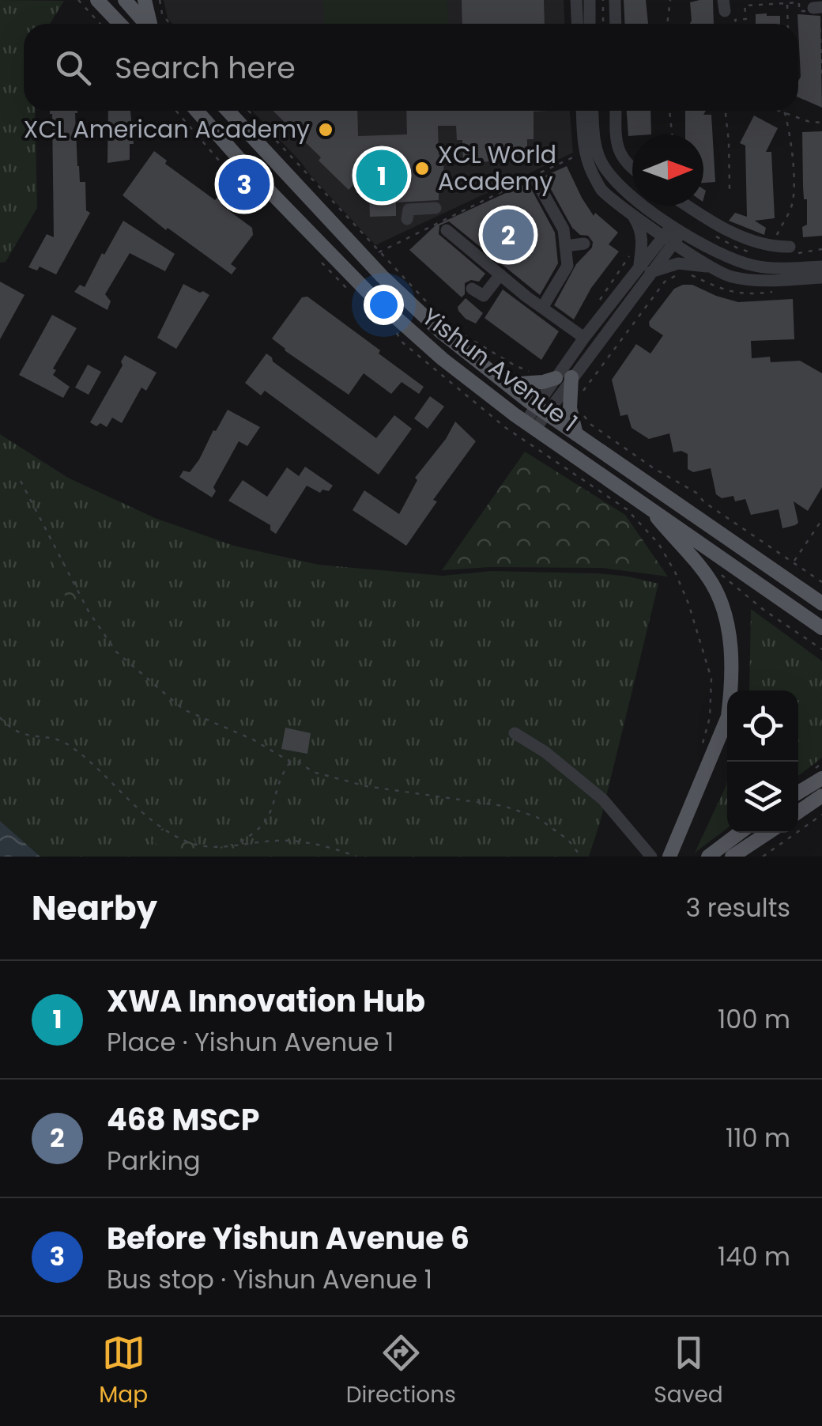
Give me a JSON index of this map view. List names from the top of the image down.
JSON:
{
  "streets": {
    "main road": ["Yishun Avenue 1"]
  },
  "places": ["XCL American Academy", "XCL World Academy"],
  "north": "right",
  "page": {
    "search": "Search here",
    "pins": ["1", "3", "2"],
    "heading": ["Nearby", "3 results"],
    "list": [
      {
        "mark": "1",
        "name": "XWA Innovation Hub",
        "note": "Place · Yishun Avenue 1",
        "value": "100 m"
      },
      {
        "mark": "2",
        "name": "468 MSCP",
        "note": "Parking",
        "value": "110 m"
      },
      {
        "mark": "3",
        "name": "Before Yishun Avenue 6",
        "note": "Bus stop · Yishun Avenue 1",
        "value": "140 m"
      }
    ],
    "nav": ["Map", "Directions", "Saved"]
  }
}
